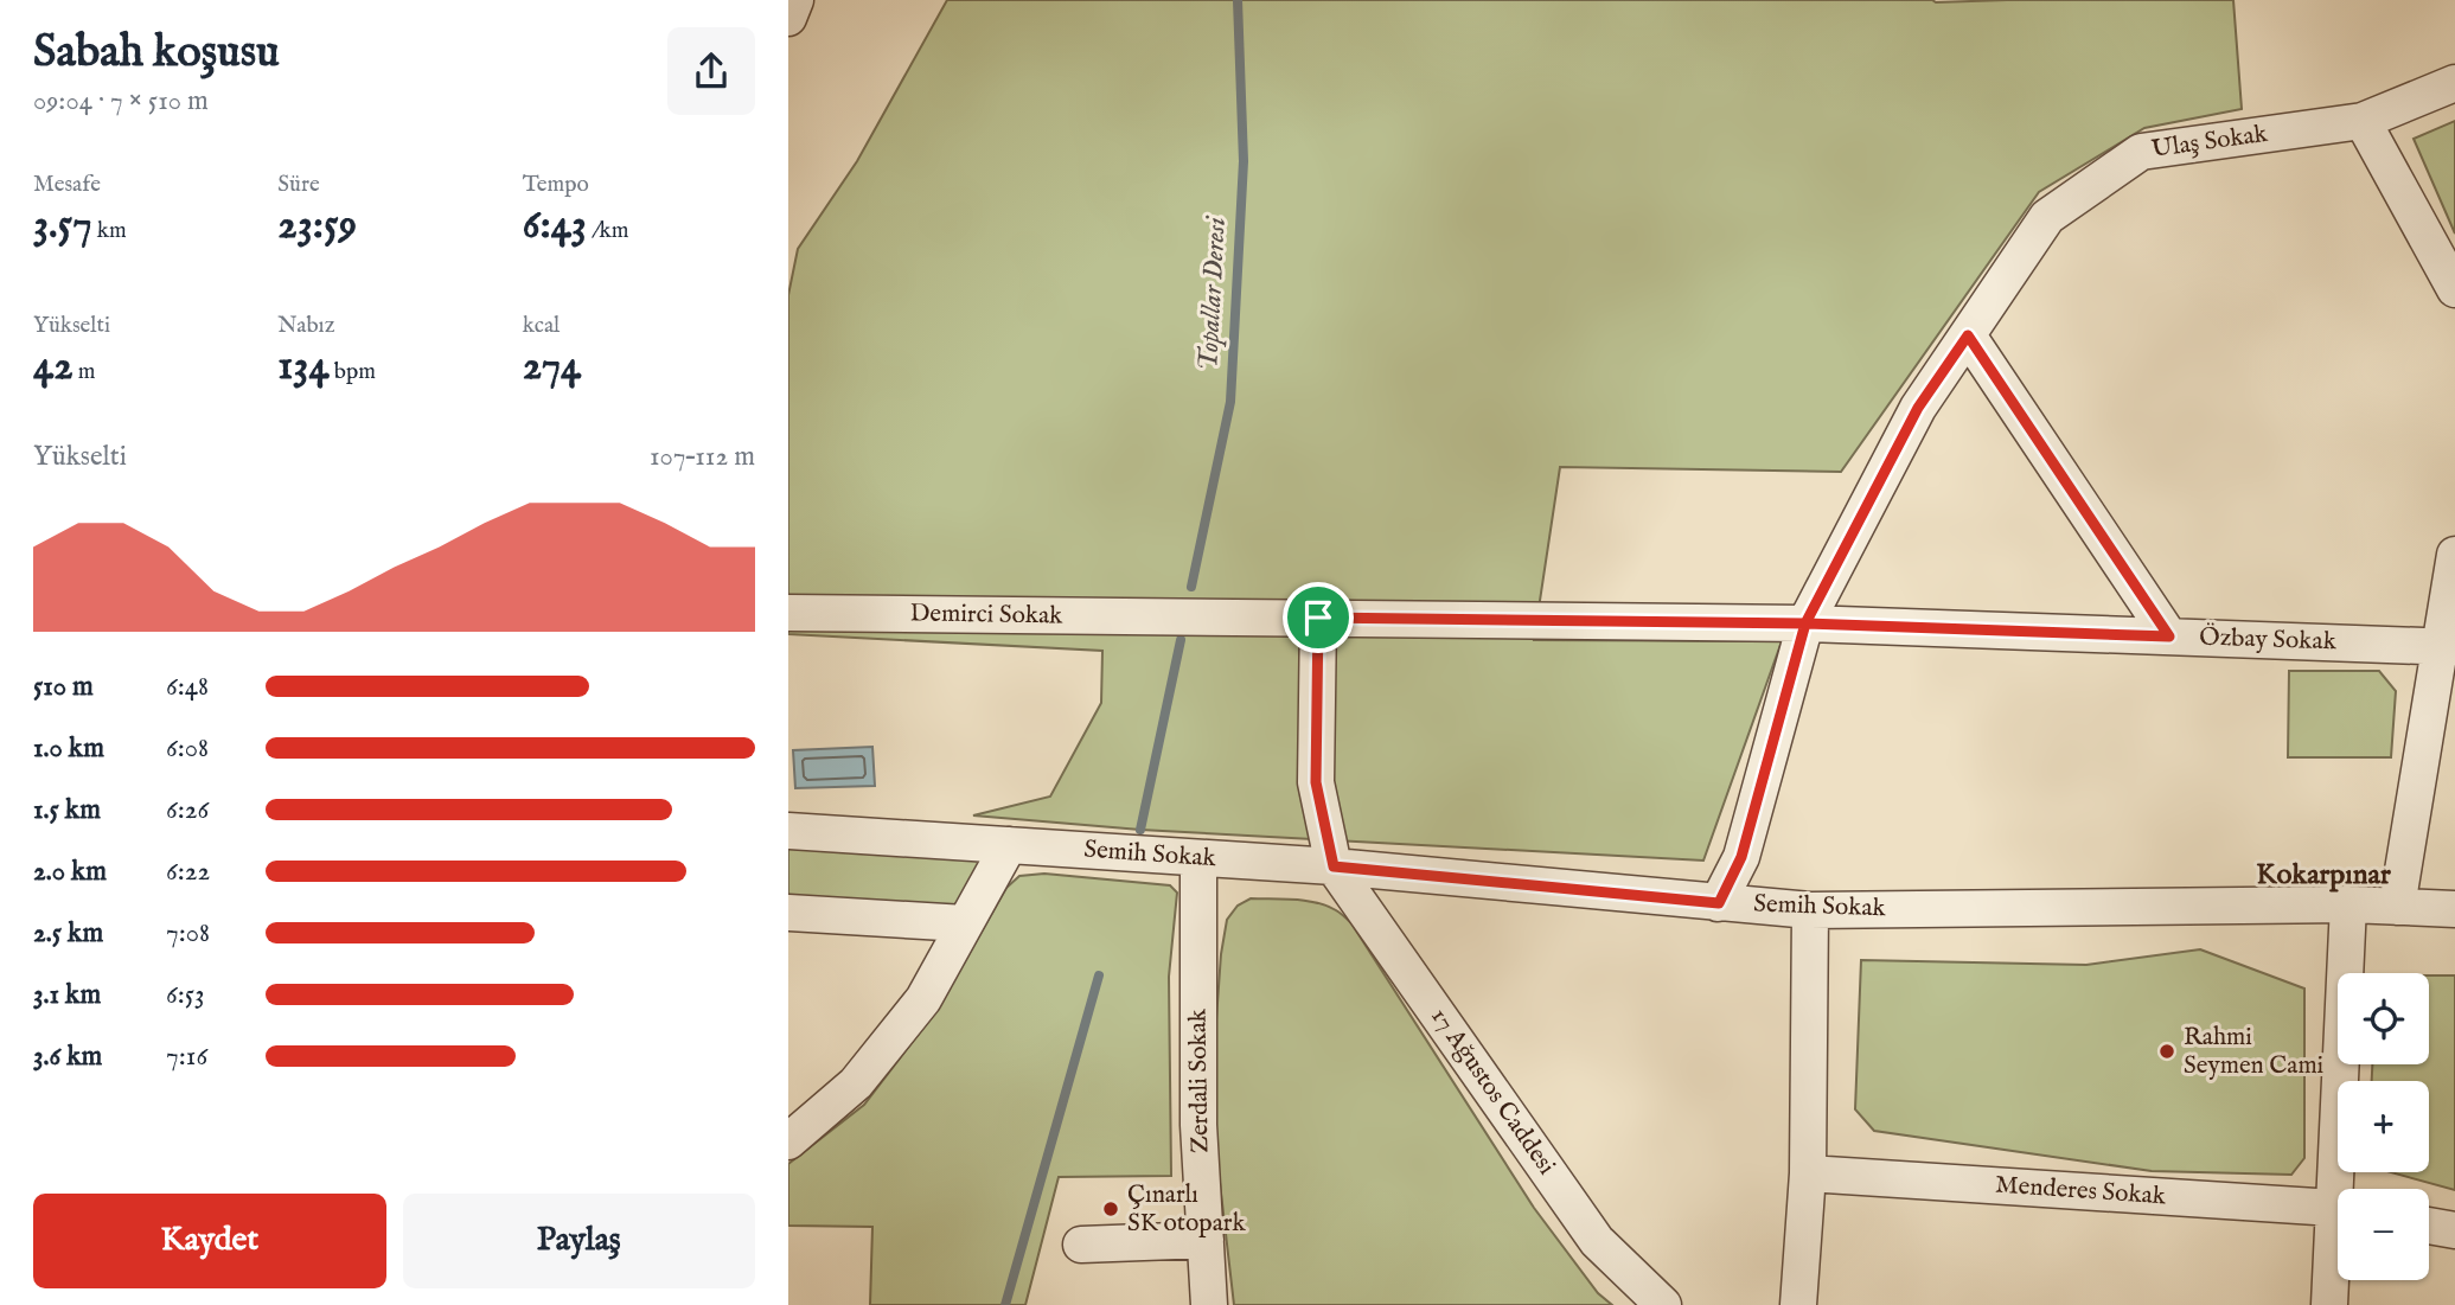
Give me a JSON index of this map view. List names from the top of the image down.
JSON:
{
  "streets": {
    "street": [
      "Ulaş Sokak",
      "Demirci Sokak",
      "Özbay Sokak",
      "Semih Sokak",
      "Zerdali Sokak",
      "17 Ağustos Caddesi",
      "Menderes Sokak"
    ]
  },
  "crossings": [
    ["Ulaş Sokak", "Özbay Sokak"],
    ["Ulaş Sokak", "Semih Sokak"],
    ["Demirci Sokak", "Özbay Sokak"],
    ["Semih Sokak", "Zerdali Sokak"],
    ["Semih Sokak", "17 Ağustos Caddesi"]
  ],
  "districts": ["Kokarpınar"],
  "water": ["Topallar Deresi"],
  "places": ["Rahmi Seymen Cami", "Çınarlı SK otopark"],
  "page": {
    "heading": ["Sabah koşusu", "09:04 · 7 × 510 m"],
    "stats": [
      ["Mesafe", "3.57 km"],
      ["Süre", "23:59"],
      ["Tempo", "6:43 /km"],
      ["Yükselti", "42 m"],
      ["Nabız", "134 bpm"],
      ["kcal", "274"]
    ],
    "chart": ["Yükselti", "107–112 m"],
    "list": [
      {
        "name": "510 m",
        "note": "6:48"
      },
      {
        "name": "1.0 km",
        "note": "6:08"
      },
      {
        "name": "1.5 km",
        "note": "6:26"
      },
      {
        "name": "2.0 km",
        "note": "6:22"
      },
      {
        "name": "2.5 km",
        "note": "7:08"
      },
      {
        "name": "3.1 km",
        "note": "6:53"
      },
      {
        "name": "3.6 km",
        "note": "7:16"
      }
    ],
    "map_buttons": ["+", "−"],
    "buttons": ["Kaydet", "Paylaş"]
  }
}
